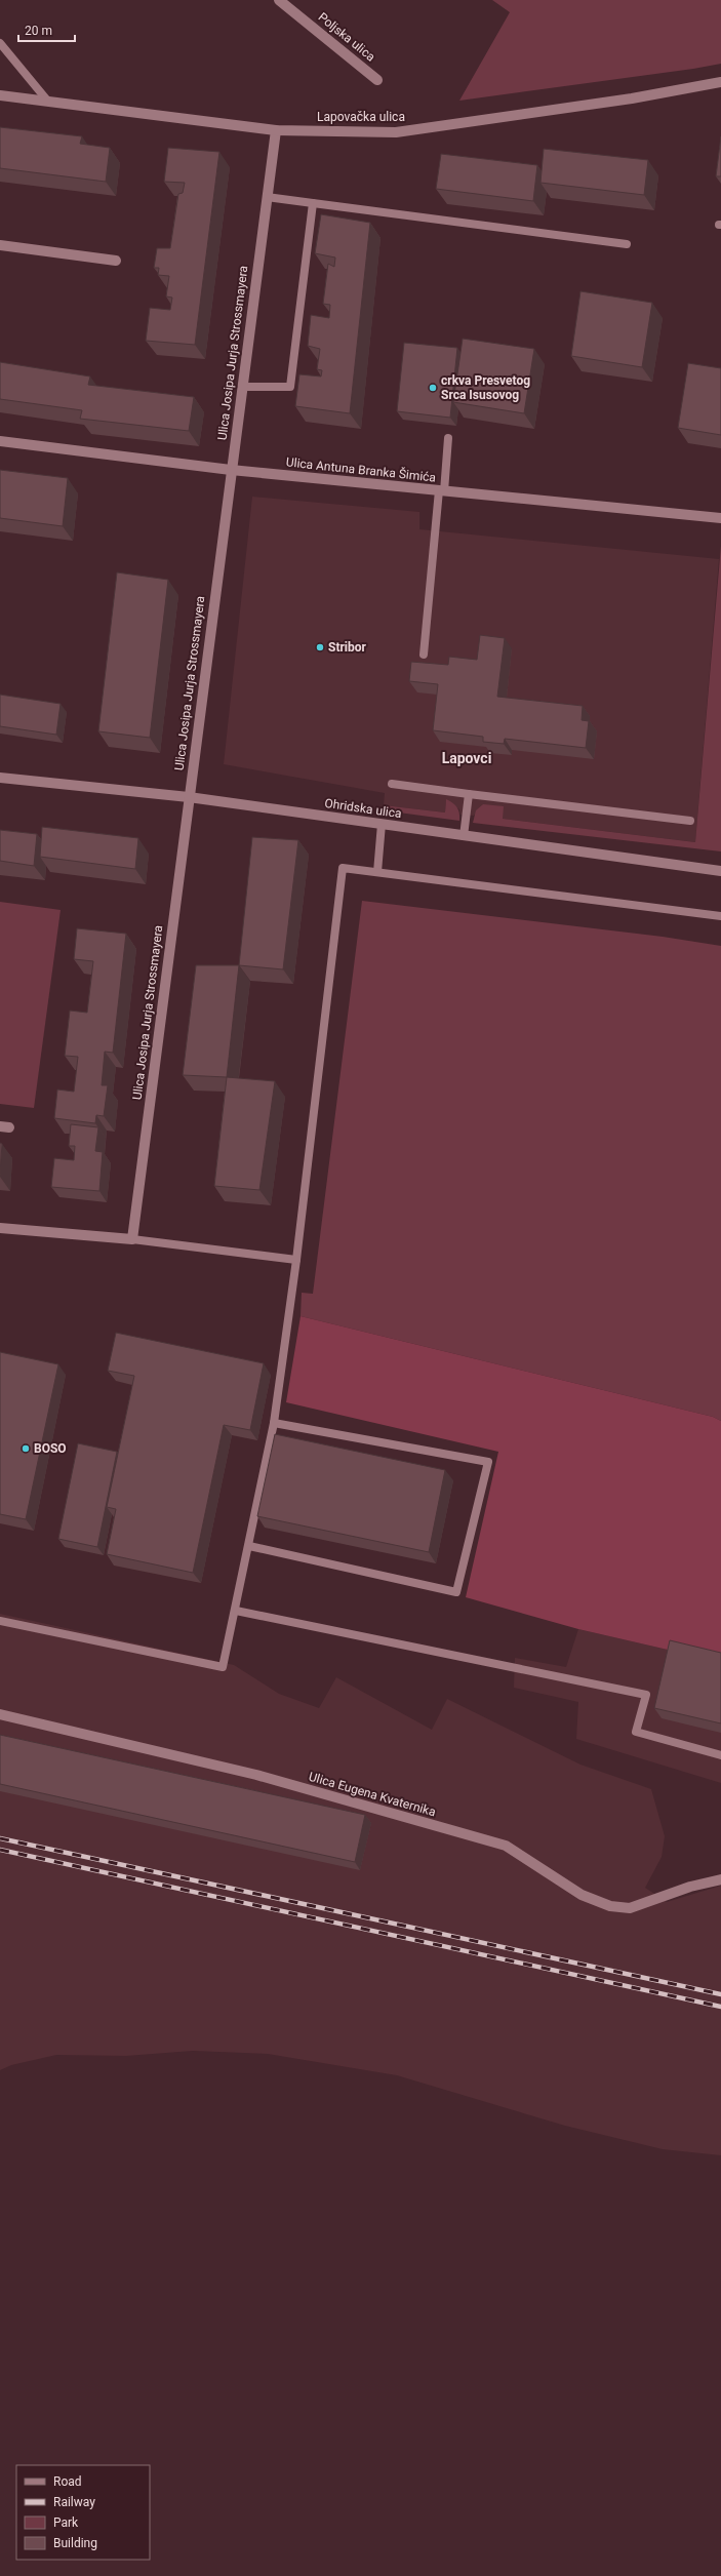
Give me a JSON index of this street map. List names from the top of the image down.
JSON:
{
  "streets": {
    "street": [
      "Poljska ulica",
      "Lapovačka ulica",
      "Ulica Josipa Jurja Strossmayera",
      "Ulica Antuna Branka Šimića",
      "Ohridska ulica",
      "Ulica Eugena Kvaternika"
    ]
  },
  "crossings": [
    ["Lapovačka ulica", "Ulica Josipa Jurja Strossmayera"],
    ["Ulica Josipa Jurja Strossmayera", "Ulica Antuna Branka Šimića"],
    ["Ulica Josipa Jurja Strossmayera", "Ohridska ulica"]
  ],
  "districts": ["Lapovci"],
  "places": ["crkva Presvetog Srca Isusovog", "Stribor", "BOSO"],
  "legend": [
    "Road",
    "Railway",
    "Park",
    "Building"
  ],
  "scale_bar": "20 m"
}
